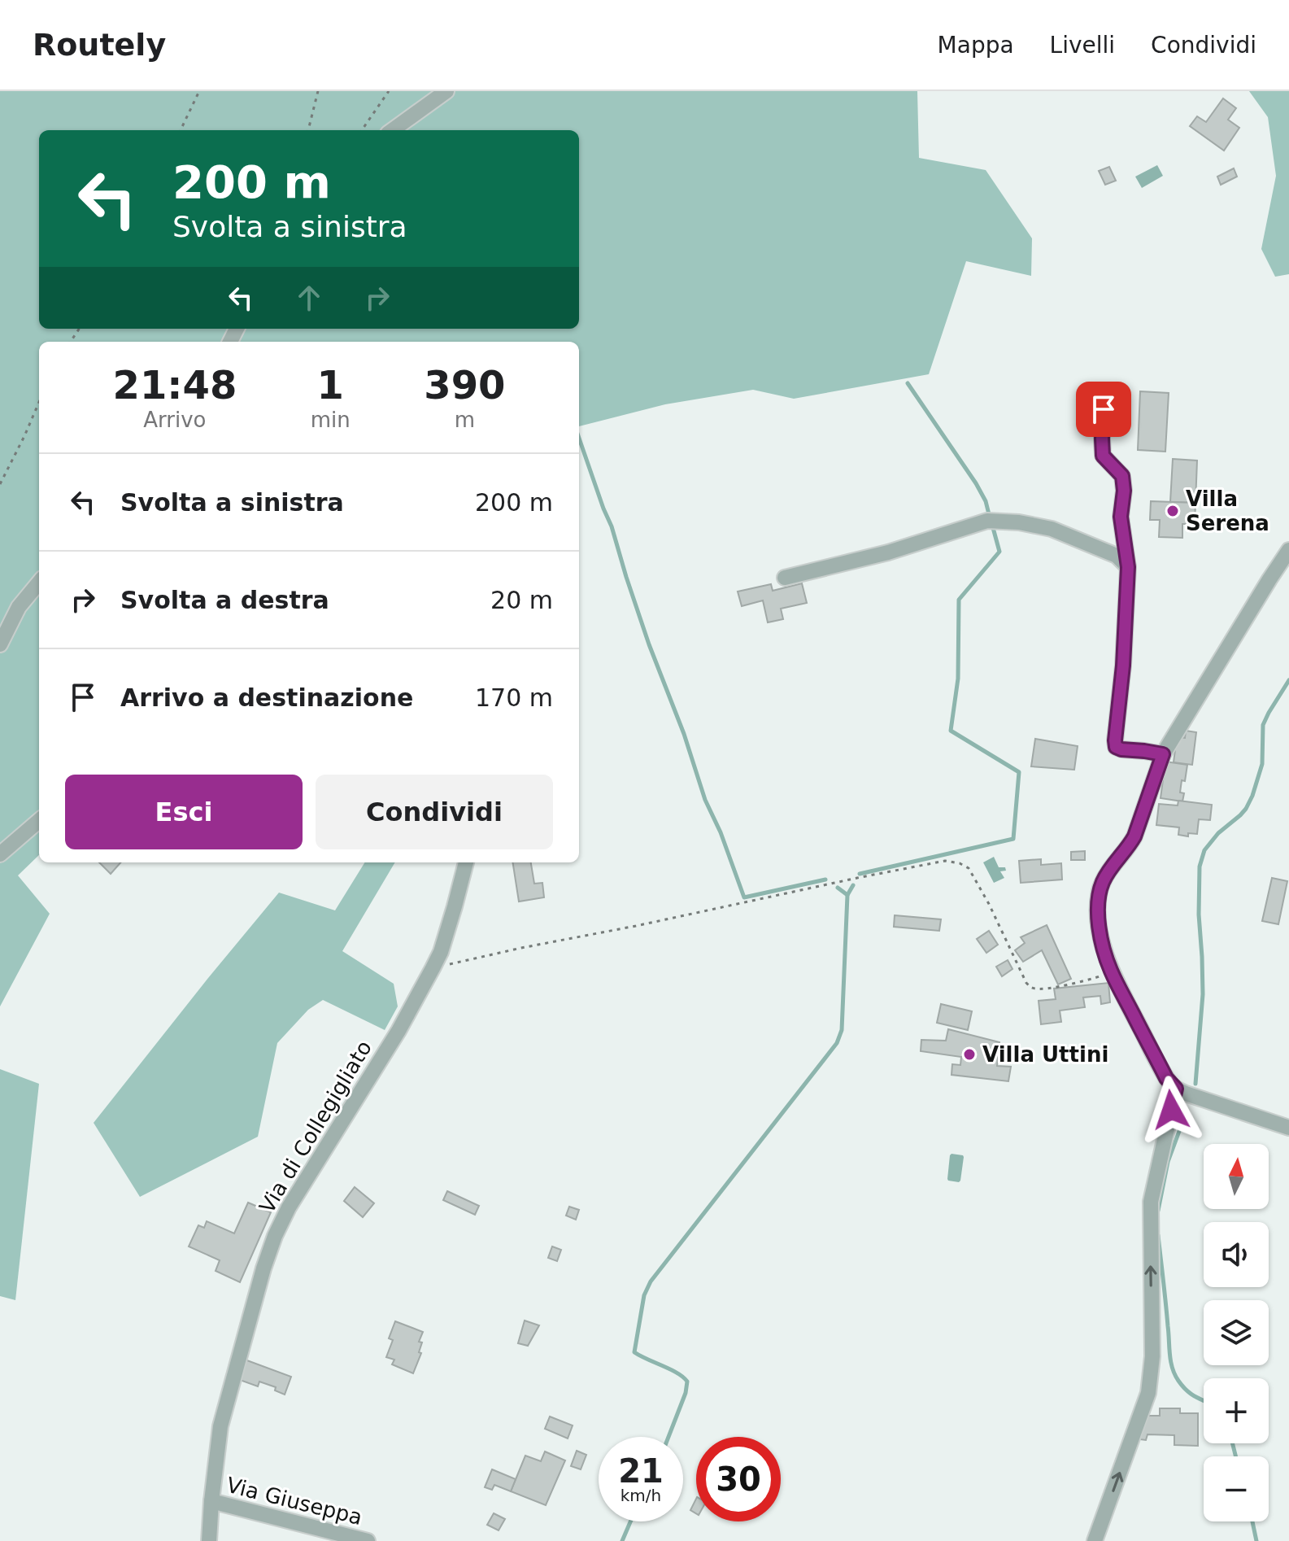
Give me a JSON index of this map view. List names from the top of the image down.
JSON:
{
  "streets": {
    "street": ["Via di Collegigliato", "Via Giuseppa"]
  },
  "crossings": [
    ["Via di Collegigliato", "Via Giuseppa"]
  ],
  "places": ["Villa Serena", "Villa Uttini"],
  "north": "top",
  "page": {
    "header": "Routely",
    "nav": ["Mappa", "Livelli", "Condividi"],
    "turn": ["200 m", "Svolta a sinistra"],
    "eta": [
      "21:48",
      "Arrivo",
      "1",
      "min",
      "390",
      "m"
    ],
    "list": [
      {
        "name": "Svolta a sinistra",
        "value": "200 m"
      },
      {
        "name": "Svolta a destra",
        "value": "20 m"
      },
      {
        "name": "Arrivo a destinazione",
        "value": "170 m"
      }
    ],
    "buttons": ["Esci", "Condividi"],
    "map_buttons": ["+", "−"],
    "speed": "21 km/h",
    "limit": "30"
  }
}
